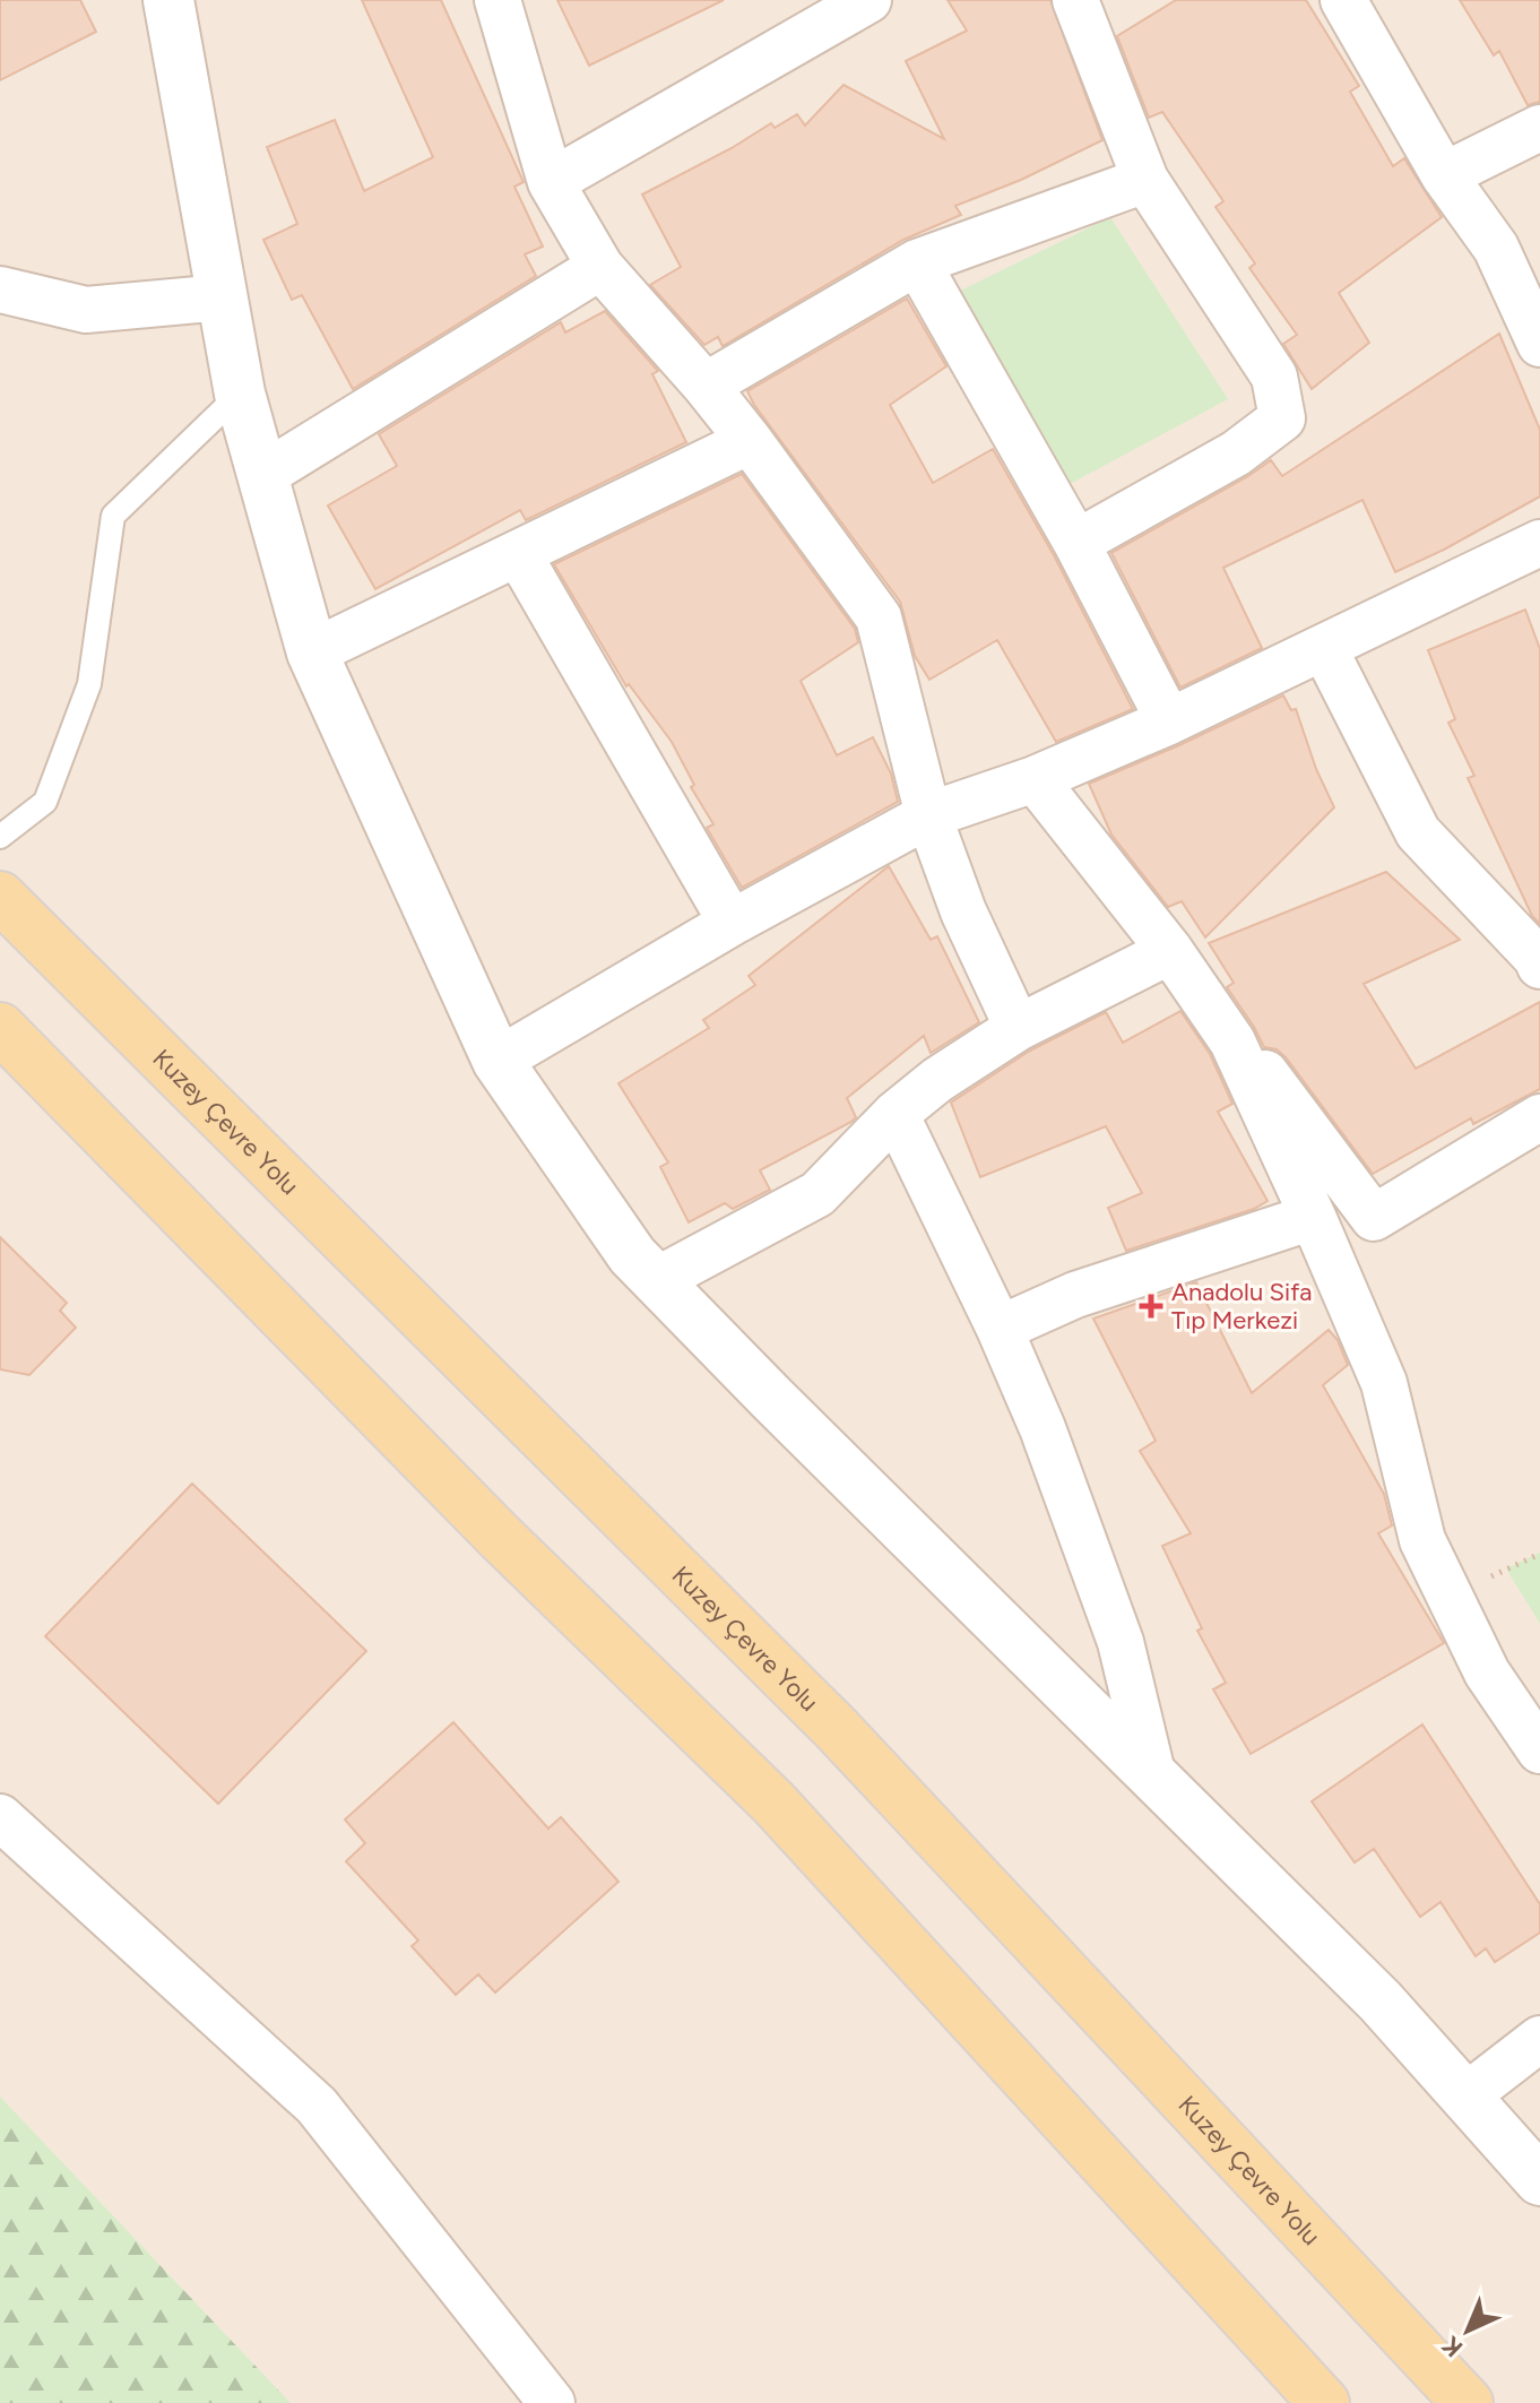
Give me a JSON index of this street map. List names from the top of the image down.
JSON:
{
  "streets": {
    "main road": ["Kuzey Çevre Yolu"]
  },
  "places": {
    "health": ["Anadolu Sifa Tıp Merkezi"]
  },
  "north": "bottom left"
}
